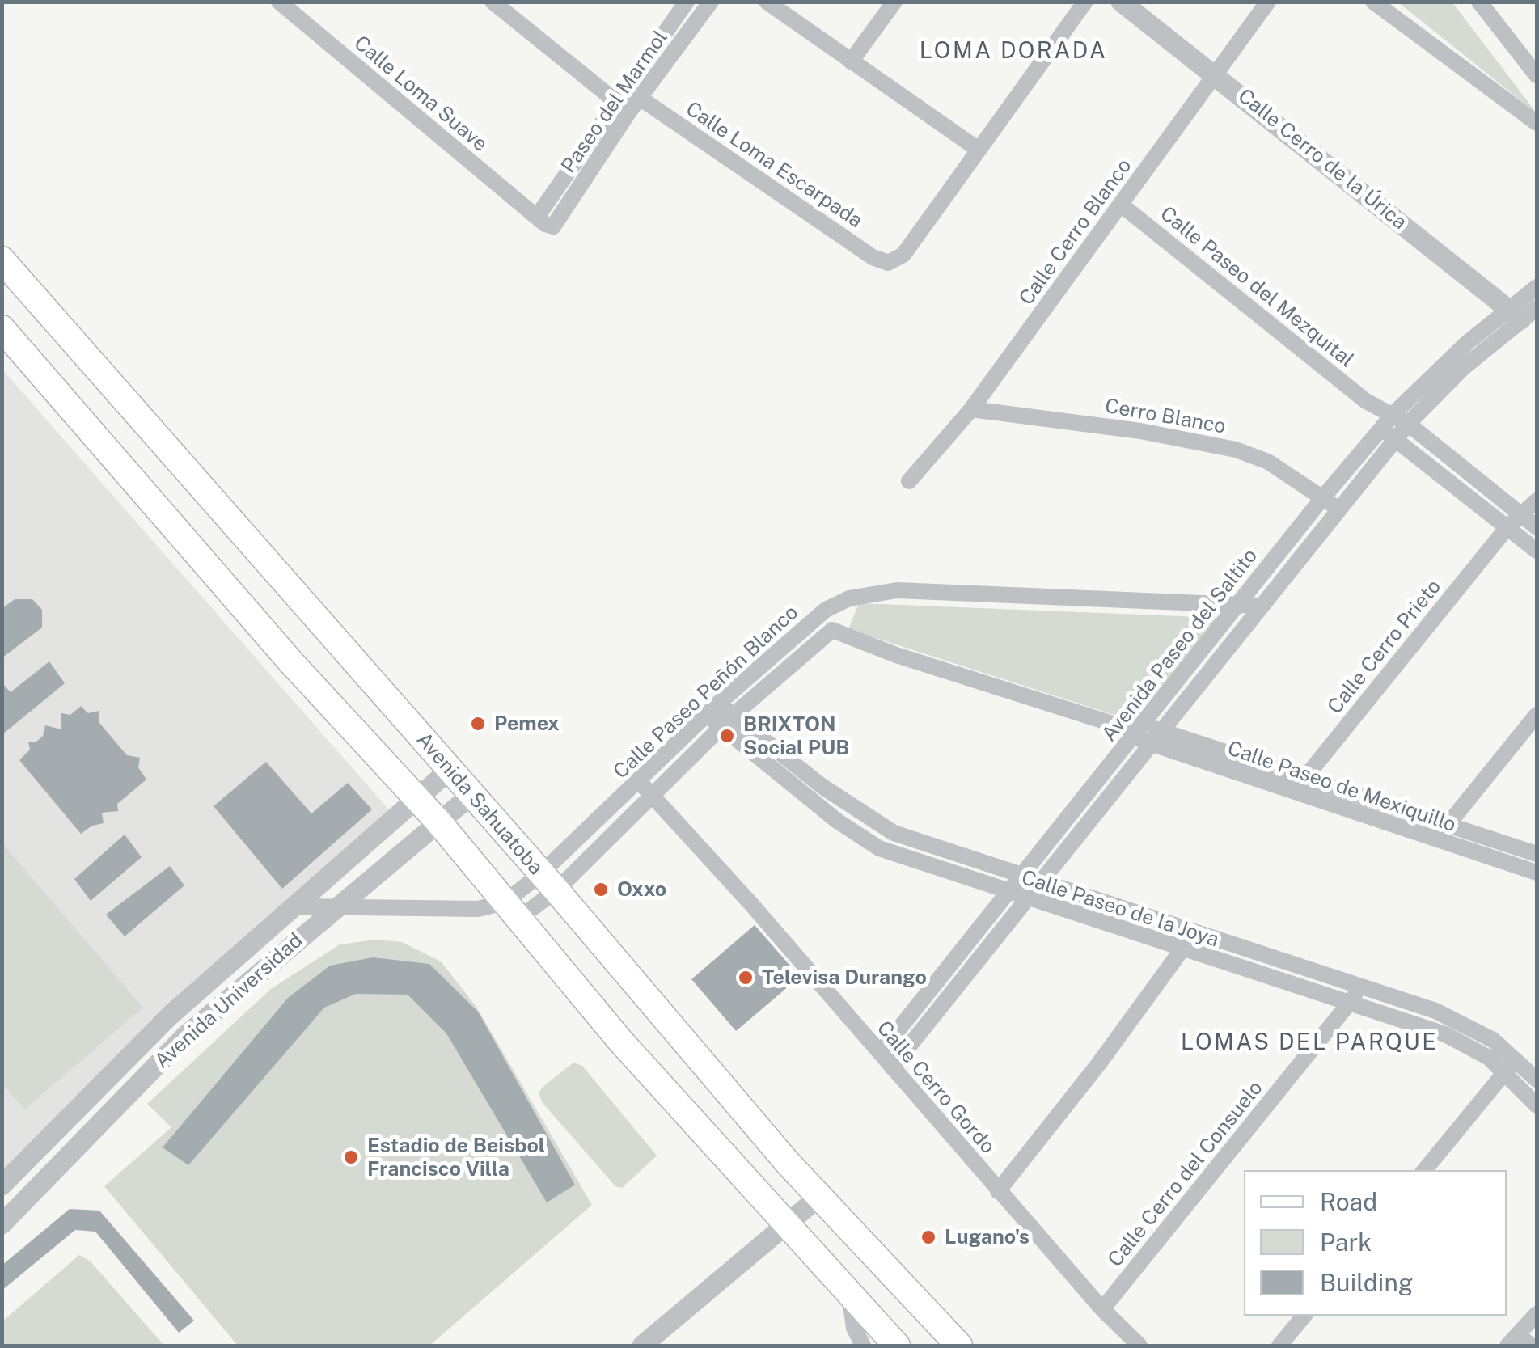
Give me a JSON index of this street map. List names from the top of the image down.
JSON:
{
  "streets": {
    "main road": ["Avenida Sahuatoba"],
    "street": [
      "Calle Loma Suave",
      "Paseo del Marmol",
      "Calle Cerro de la Úrica",
      "Calle Loma Escarpada",
      "Calle Cerro Blanco",
      "Calle Paseo del Mezquital",
      "Cerro Blanco",
      "Avenida Paseo del Saltito",
      "Calle Cerro Prieto",
      "Calle Paseo Peñón Blanco",
      "Calle Paseo de Mexiquillo",
      "Calle Paseo de la Joya",
      "Avenida Universidad",
      "Calle Cerro Gordo",
      "Calle Cerro del Consuelo"
    ]
  },
  "crossings": [
    ["Calle Loma Suave", "Paseo del Marmol"],
    ["Paseo del Marmol", "Calle Loma Escarpada"],
    ["Calle Cerro de la Úrica", "Calle Cerro Blanco"],
    ["Calle Cerro de la Úrica", "Avenida Paseo del Saltito"],
    ["Calle Cerro Blanco", "Calle Paseo del Mezquital"],
    ["Calle Cerro Blanco", "Cerro Blanco"],
    ["Calle Paseo del Mezquital", "Avenida Paseo del Saltito"],
    ["Calle Paseo del Mezquital", "Calle Cerro Prieto"],
    ["Cerro Blanco", "Avenida Paseo del Saltito"],
    ["Avenida Paseo del Saltito", "Calle Paseo Peñón Blanco"],
    ["Avenida Paseo del Saltito", "Calle Paseo de Mexiquillo"],
    ["Avenida Paseo del Saltito", "Calle Paseo de la Joya"],
    ["Avenida Paseo del Saltito", "Calle Cerro Gordo"],
    ["Calle Cerro Prieto", "Calle Paseo de Mexiquillo"],
    ["Calle Paseo Peñón Blanco", "Calle Paseo de Mexiquillo"],
    ["Calle Paseo Peñón Blanco", "Avenida Sahuatoba"],
    ["Calle Paseo Peñón Blanco", "Calle Paseo de la Joya"],
    ["Calle Paseo Peñón Blanco", "Calle Cerro Gordo"],
    ["Avenida Sahuatoba", "Avenida Universidad"],
    ["Calle Paseo de la Joya", "Calle Cerro del Consuelo"],
    ["Calle Cerro Gordo", "Calle Cerro del Consuelo"]
  ],
  "districts": ["LOMA DORADA", "LOMAS DEL PARQUE"],
  "places": [
    "Pemex",
    "BRIXTON Social PUB",
    "Oxxo",
    "Televisa Durango",
    "Estadio de Beisbol Francisco Villa",
    "Lugano's"
  ],
  "legend": ["Road", "Park", "Building"]
}
